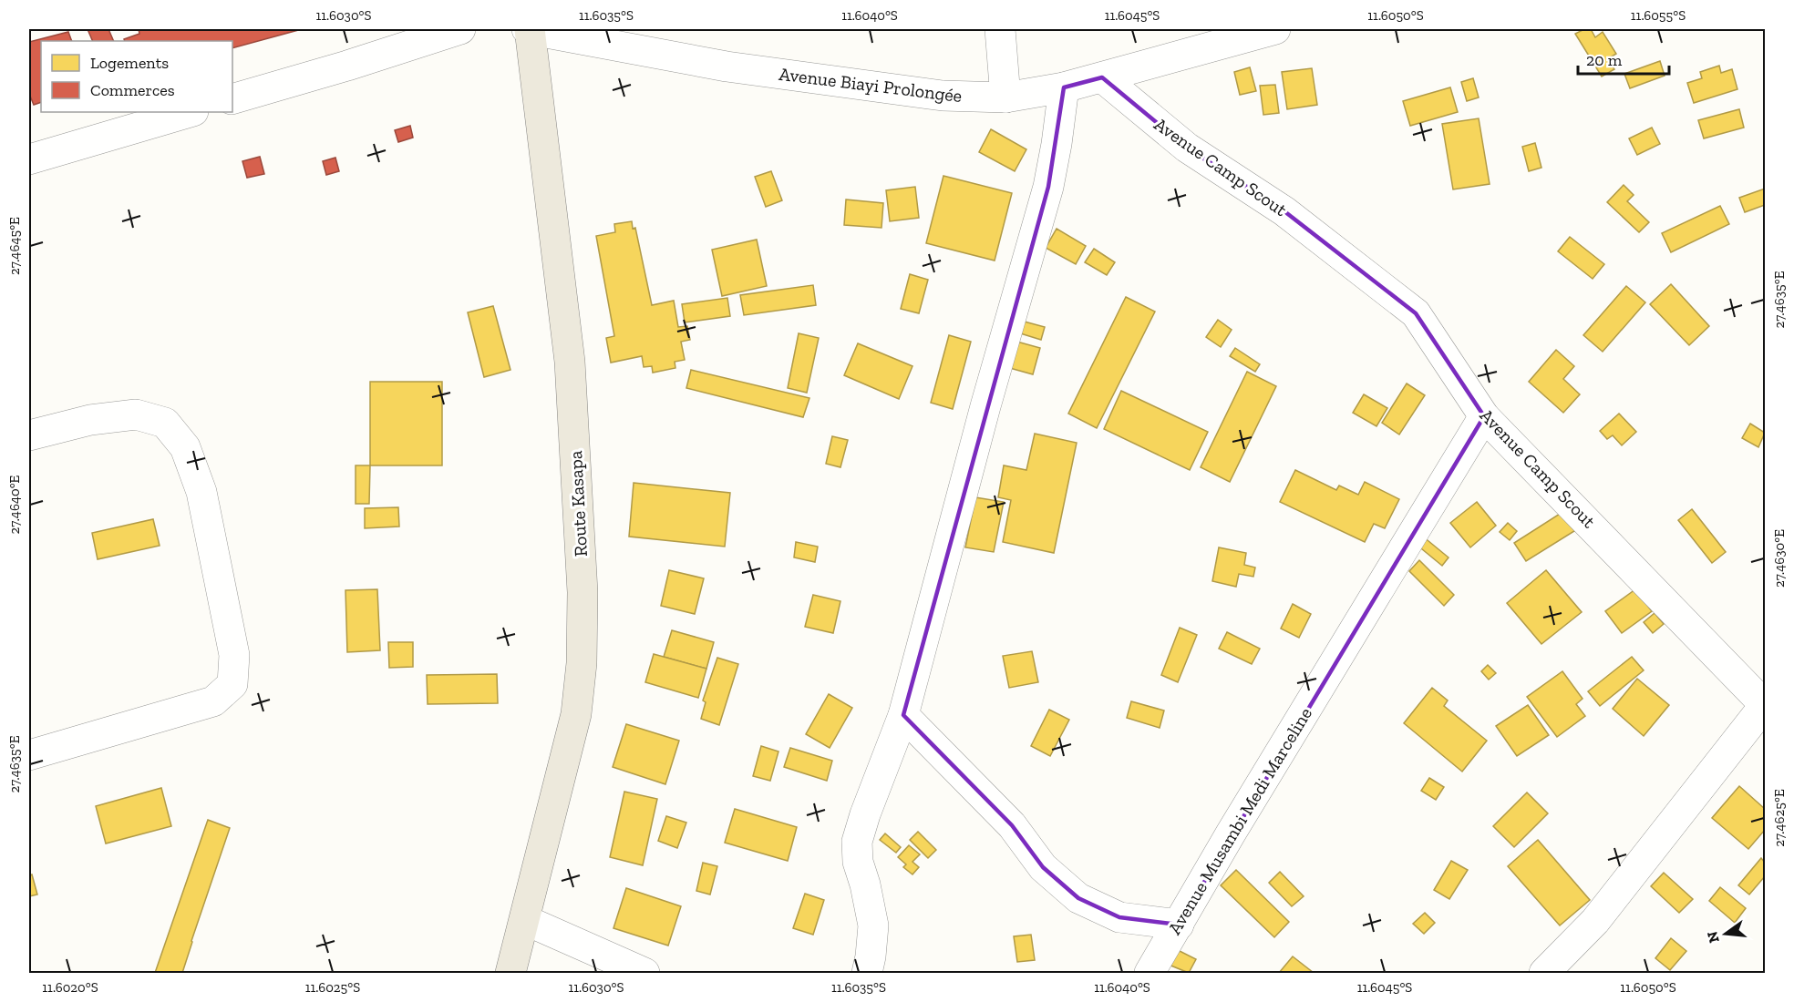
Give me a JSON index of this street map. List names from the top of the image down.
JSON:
{
  "streets": {
    "main road": ["Route Kasapa"],
    "street": ["Avenue Biayi Prolongée", "Avenue Camp Scout", "Avenue Musambi Medi Marceline"]
  },
  "crossings": [
    ["Avenue Biayi Prolongée", "Avenue Camp Scout"],
    ["Avenue Biayi Prolongée", "Route Kasapa"],
    ["Avenue Camp Scout", "Avenue Musambi Medi Marceline"]
  ],
  "legend": ["Logements", "Commerces"],
  "scale_bar": "20 m",
  "north": "left",
  "coordinates": [
    "11.6030°S",
    "11.6035°S",
    "11.6040°S",
    "11.6045°S",
    "11.6050°S",
    "11.6055°S",
    "27.4645°E",
    "27.4635°E",
    "27.4640°E",
    "27.4630°E",
    "27.4625°E",
    "11.6020°S",
    "11.6025°S"
  ]
}
